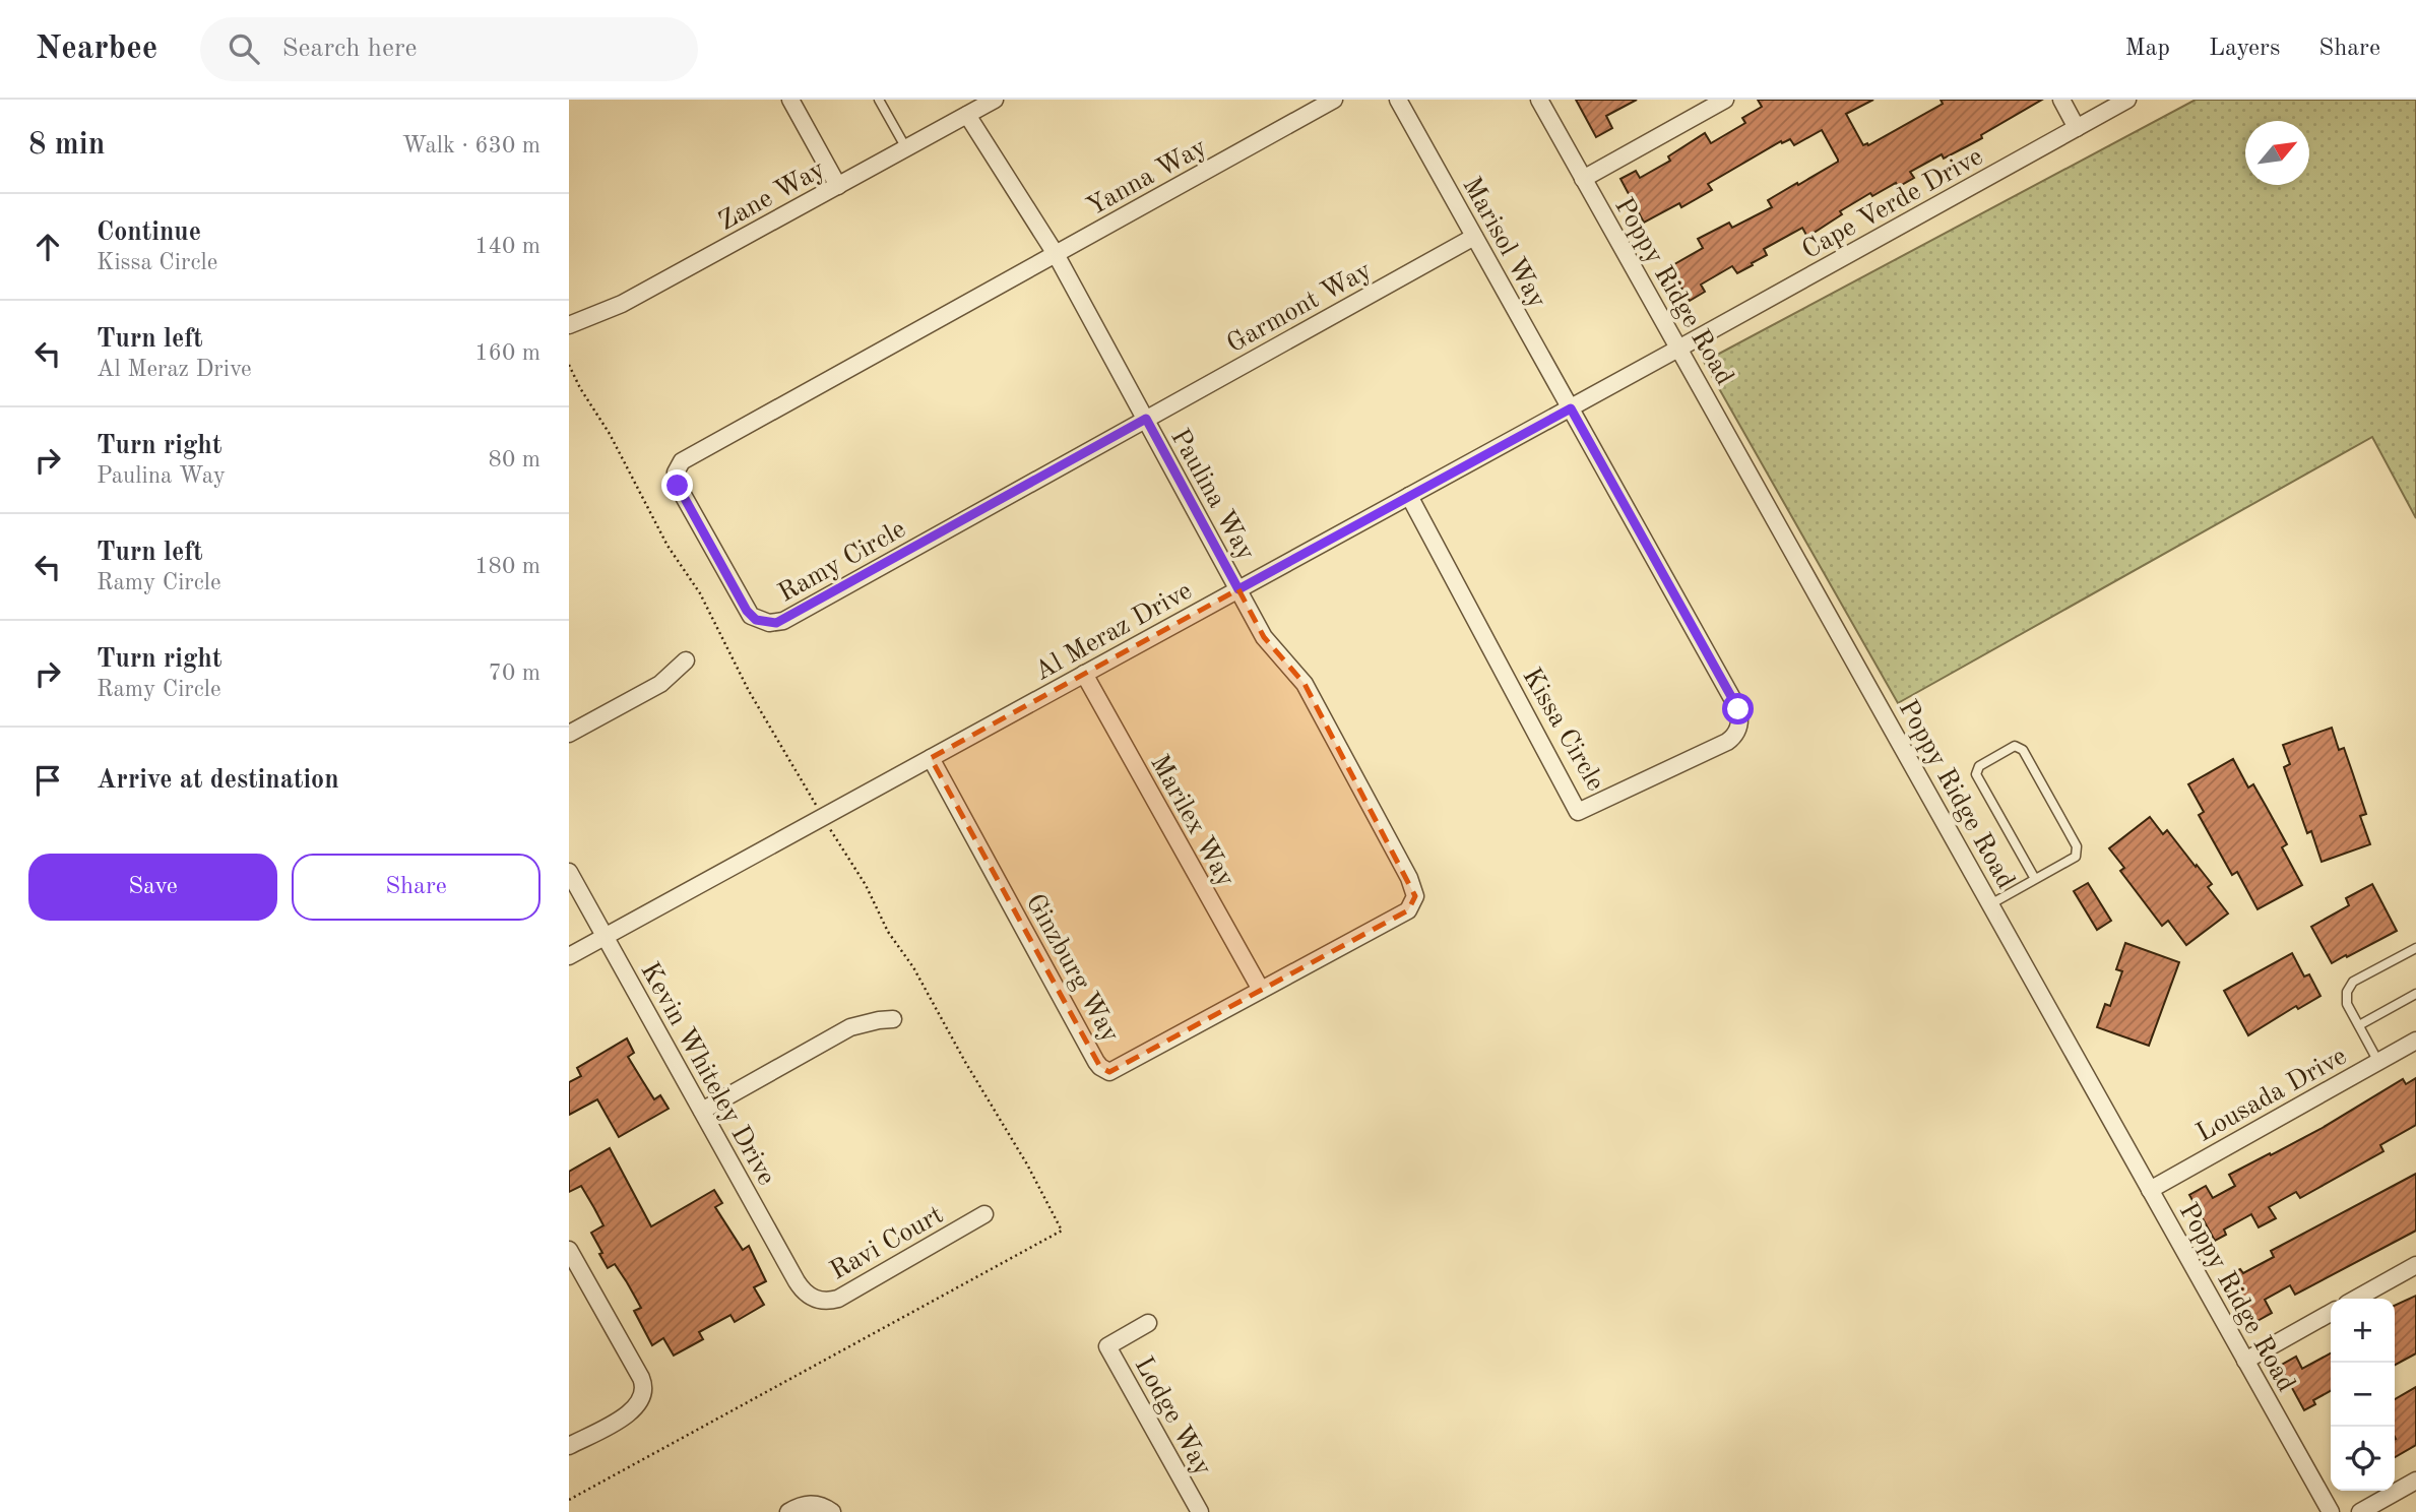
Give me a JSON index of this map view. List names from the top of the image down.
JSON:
{
  "streets": {
    "street": [
      "Yanna Way",
      "Zane Way",
      "Cape Verde Drive",
      "Marisol Way",
      "Poppy Ridge Road",
      "Garmont Way",
      "Paulina Way",
      "Ramy Circle",
      "Al Meraz Drive",
      "Kissa Circle",
      "Marilex Way",
      "Ginzburg Way",
      "Kevin Whiteley Drive",
      "Lousada Drive",
      "Ravi Court",
      "Lodge Way"
    ]
  },
  "crossings": [
    ["Yanna Way", "Paulina Way"],
    ["Yanna Way", "Ramy Circle"],
    ["Zane Way", "Paulina Way"],
    ["Cape Verde Drive", "Poppy Ridge Road"],
    ["Cape Verde Drive", "Al Meraz Drive"],
    ["Marisol Way", "Garmont Way"],
    ["Marisol Way", "Al Meraz Drive"],
    ["Marisol Way", "Kissa Circle"],
    ["Poppy Ridge Road", "Al Meraz Drive"],
    ["Poppy Ridge Road", "Lousada Drive"],
    ["Garmont Way", "Paulina Way"],
    ["Garmont Way", "Ramy Circle"],
    ["Paulina Way", "Ramy Circle"],
    ["Paulina Way", "Al Meraz Drive"],
    ["Paulina Way", "Ginzburg Way"],
    ["Al Meraz Drive", "Kissa Circle"],
    ["Al Meraz Drive", "Marilex Way"],
    ["Al Meraz Drive", "Ginzburg Way"],
    ["Al Meraz Drive", "Kevin Whiteley Drive"],
    ["Marilex Way", "Ginzburg Way"],
    ["Kevin Whiteley Drive", "Ravi Court"]
  ],
  "north": "top right",
  "page": {
    "header": "Nearbee",
    "search": "Search here",
    "nav": ["Map", "Layers", "Share"],
    "heading": ["8 min", "Walk · 630 m"],
    "list": [
      ["Continue", "Kissa Circle", "140 m"],
      ["Turn left", "Al Meraz Drive", "160 m"],
      ["Turn right", "Paulina Way", "80 m"],
      ["Turn left", "Ramy Circle", "180 m"],
      ["Turn right", "Ramy Circle", "70 m"],
      "Arrive at destination"
    ],
    "buttons": ["Save", "Share"],
    "map_buttons": ["+", "−"]
  }
}
